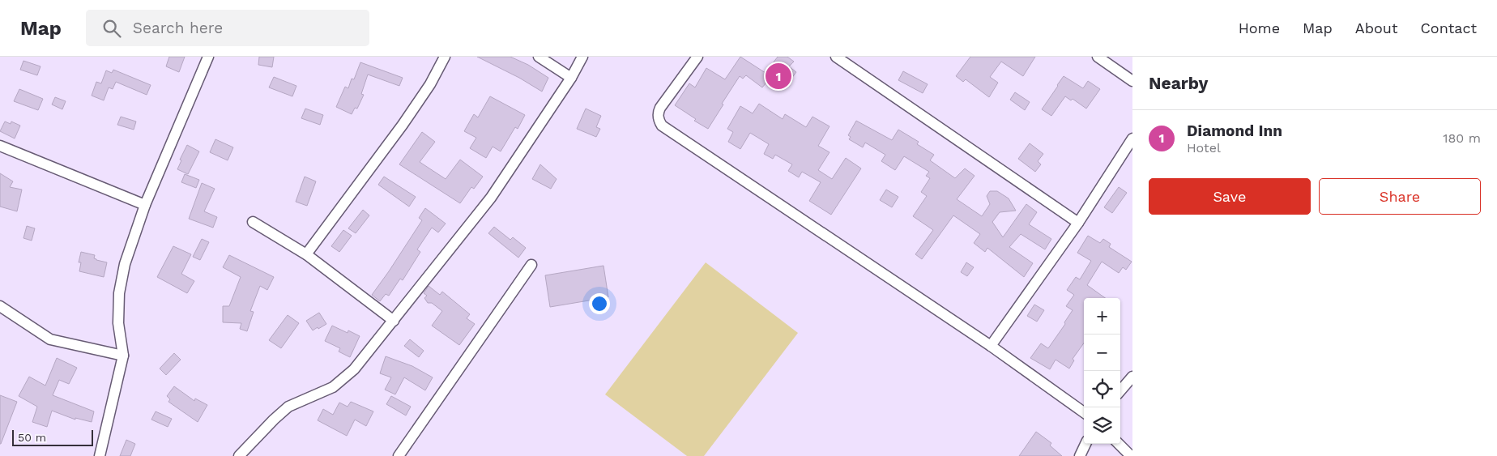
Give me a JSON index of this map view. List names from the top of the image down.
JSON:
{
  "scale_bar": "50 m",
  "page": {
    "header": "Map",
    "search": "Search here",
    "nav": [
      "Home",
      "Map",
      "About",
      "Contact"
    ],
    "heading": "Nearby",
    "pins": "1",
    "list": [
      {
        "mark": "1",
        "name": "Diamond Inn",
        "note": "Hotel",
        "value": "180 m"
      }
    ],
    "buttons": ["Save", "Share"],
    "map_buttons": ["+", "−"],
    "scale": "50 m"
  }
}
